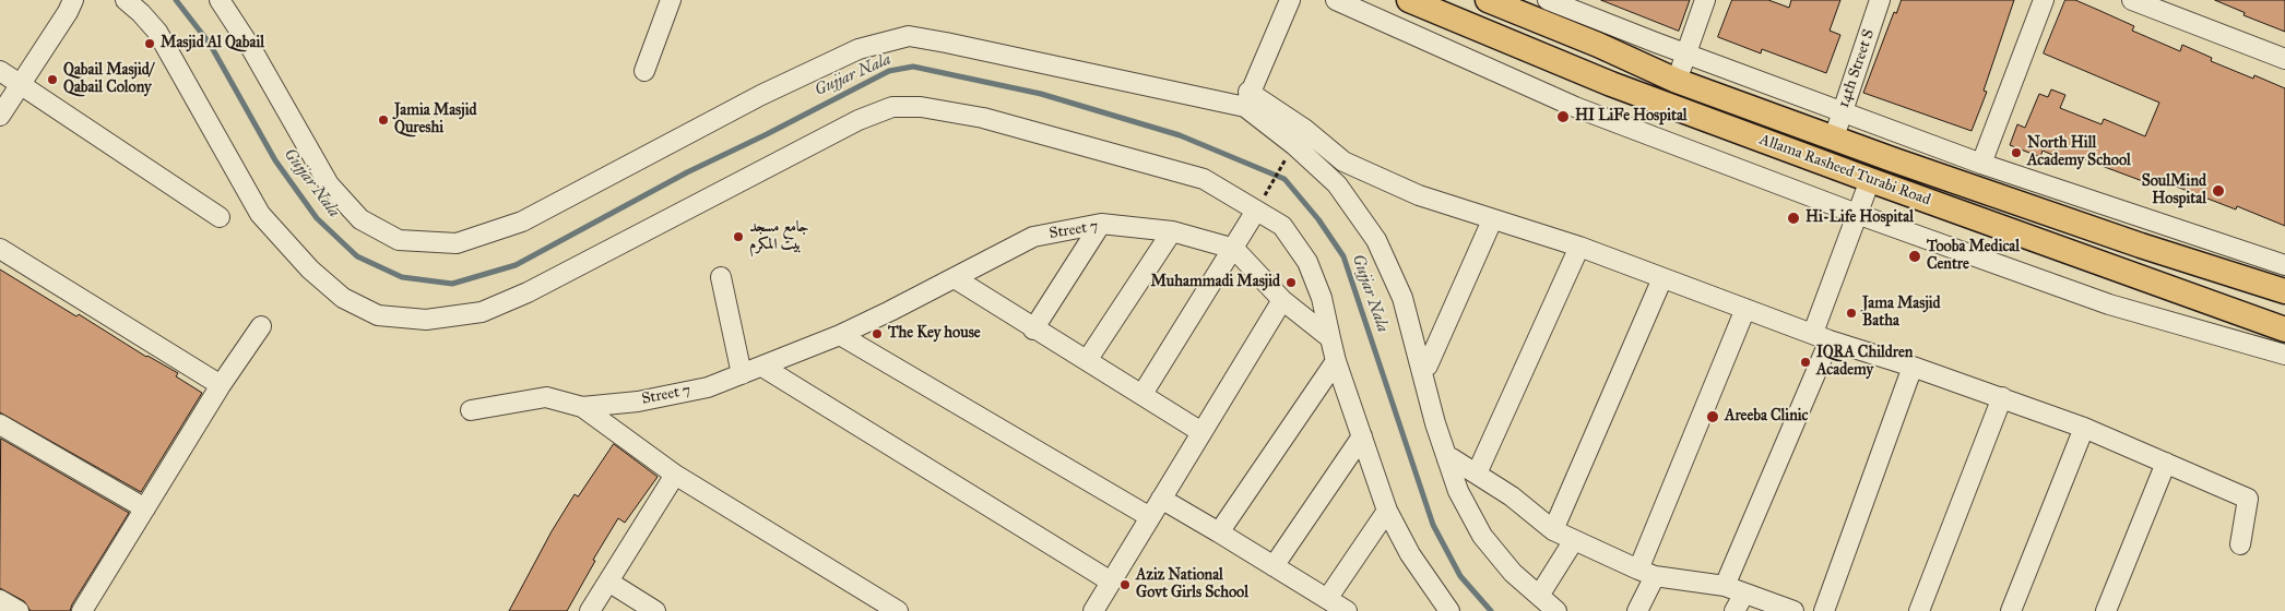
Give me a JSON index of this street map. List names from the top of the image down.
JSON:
{
  "streets": {
    "main road": ["Allama Rasheed Turabi Road"],
    "street": ["14th Street S", "Street 7"]
  },
  "crossings": [
    ["14th Street S", "Allama Rasheed Turabi Road"]
  ],
  "water": ["Gujjar Nala"],
  "places": [
    "Masjid Al Qabail",
    "Qabail Masjid/ Qabail Colony",
    "HI LiFe Hospital",
    "Jamia Masjid Qureshi",
    "North Hill Academy School",
    "SoulMind Hospital",
    "Hi-Life Hospital",
    "جامع مسجد بیت المکرم",
    "Tooba Medical Centre",
    "Muhammadi Masjid",
    "Jama Masjid Batha",
    "The Key house",
    "IQRA Children Academy",
    "Areeba Clinic",
    "Aziz National Govt Girls School"
  ]
}
